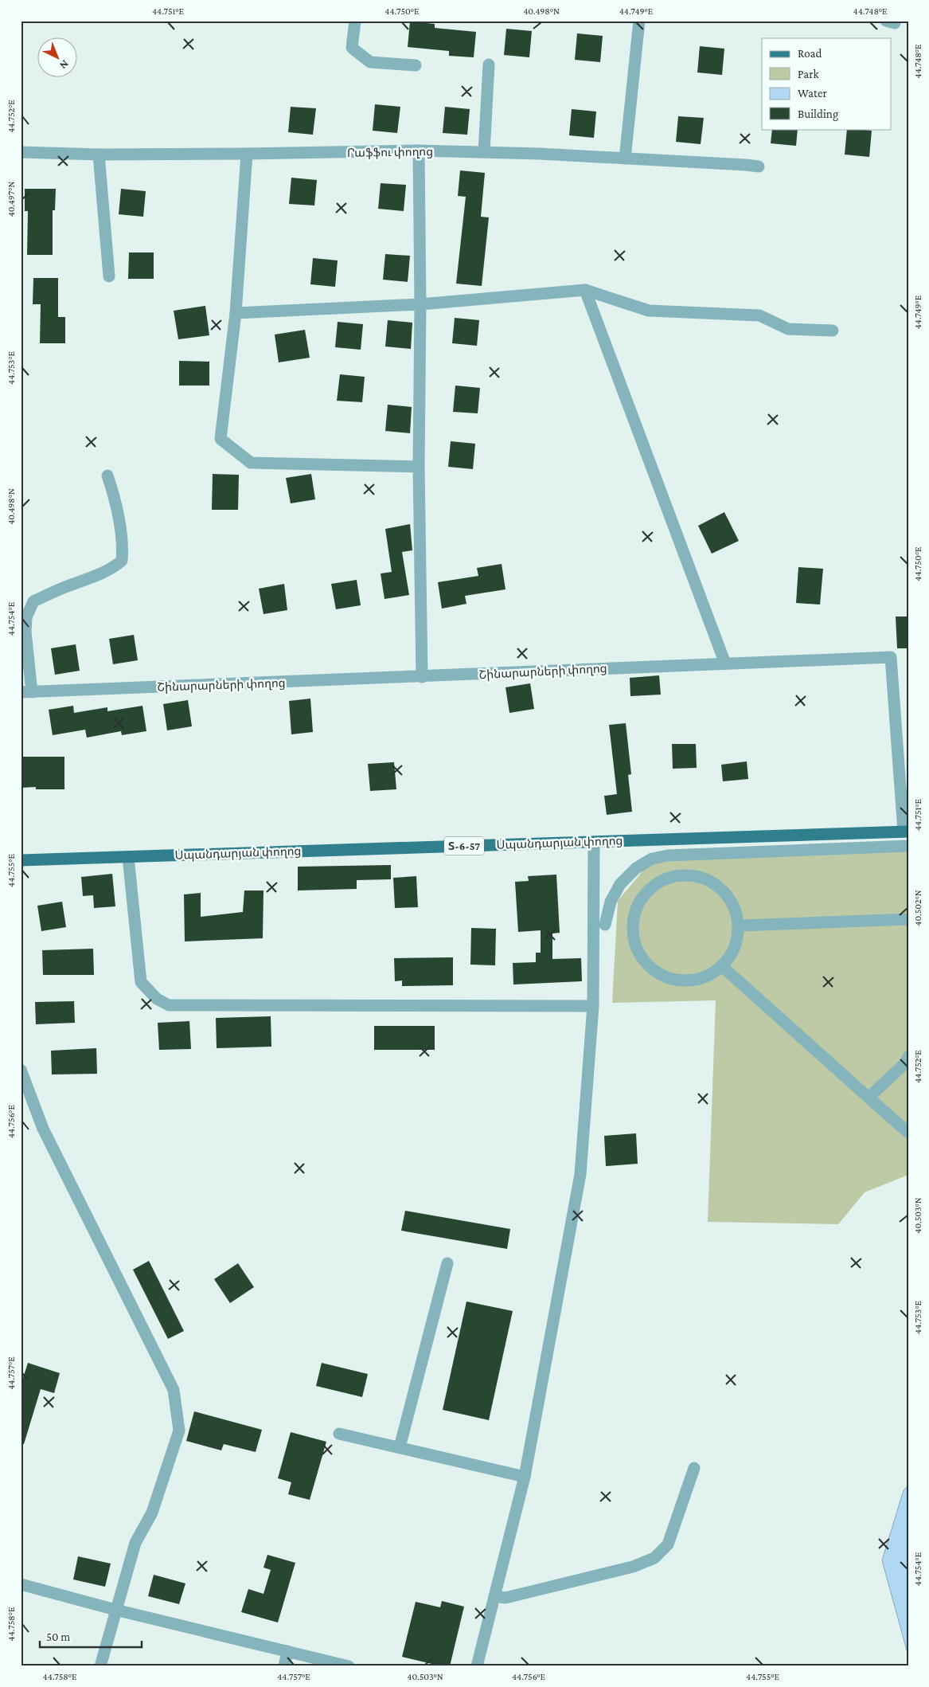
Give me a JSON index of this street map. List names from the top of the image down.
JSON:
{
  "streets": {
    "main road": ["Սպանդարյան փողոց", "Տ-6-57"],
    "street": ["Րաֆֆու փողոց", "Շինարարների փողոց"]
  },
  "crossings": [
    ["Շինարարների փողոց", "Սպանդարյան փողոց"]
  ],
  "legend": [
    "Road",
    "Park",
    "Water",
    "Building"
  ],
  "scale_bar": "50 m",
  "north": "bottom right",
  "coordinates": [
    "44.751°E",
    "44.750°E",
    "40.498°N",
    "44.749°E",
    "44.748°E",
    "44.752°E",
    "40.497°N",
    "44.753°E",
    "44.754°E",
    "44.755°E",
    "40.502°N",
    "44.756°E",
    "40.503°N",
    "44.757°E",
    "44.758°E"
  ]
}
